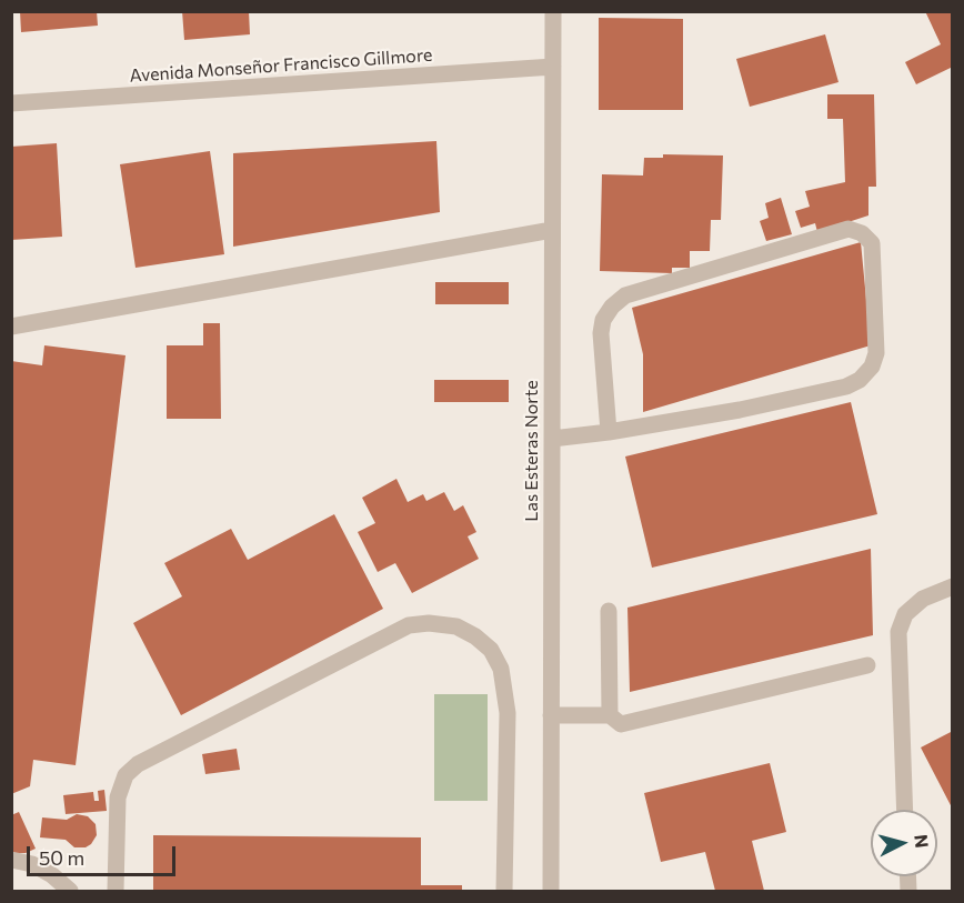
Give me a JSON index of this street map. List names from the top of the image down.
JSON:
{
  "streets": {
    "street": ["Avenida Monseñor Francisco Gillmore", "Las Esteras Norte"]
  },
  "crossings": [
    ["Avenida Monseñor Francisco Gillmore", "Las Esteras Norte"]
  ],
  "scale_bar": "50 m",
  "north": "right"
}
